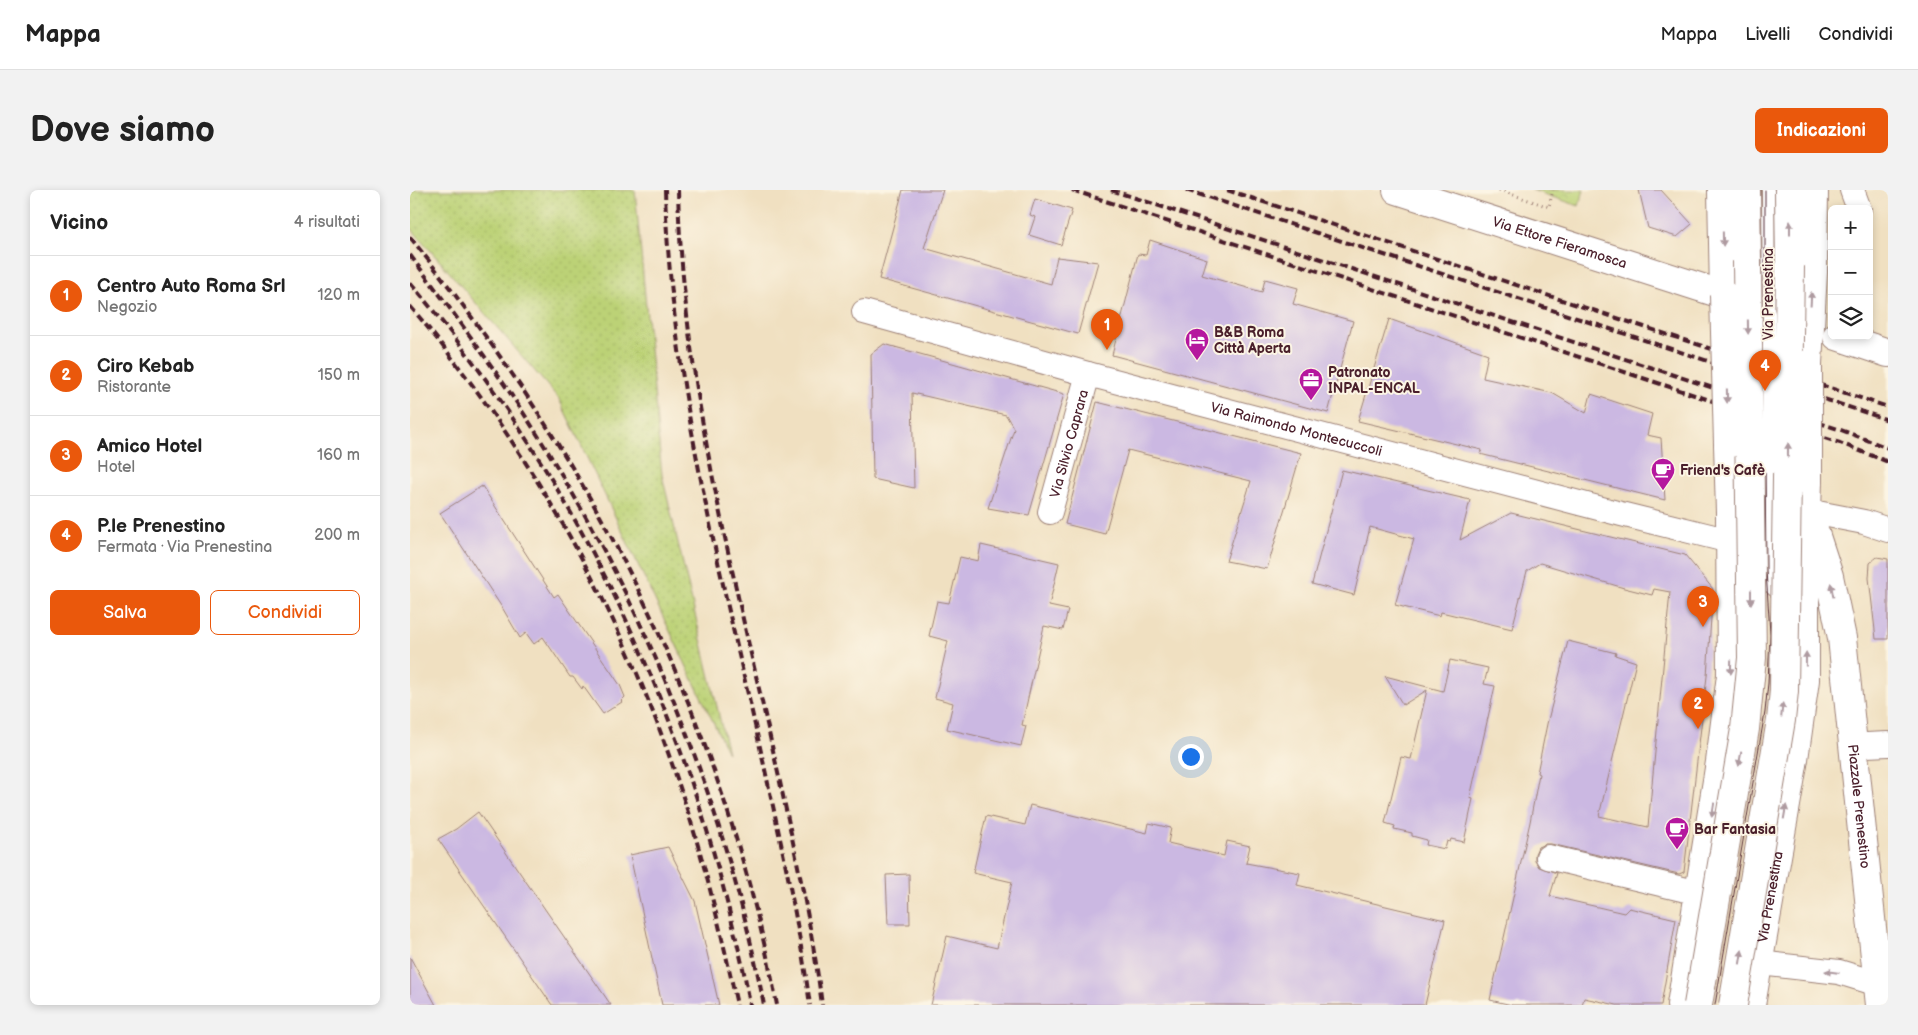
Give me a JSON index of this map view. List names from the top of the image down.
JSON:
{
  "streets": {
    "main road": ["Via Ettore Fieramosca", "Via Prenestina", "Piazzale Prenestino"],
    "street": ["Via Raimondo Montecuccoli", "Via Silvio Caprara"]
  },
  "crossings": [
    ["Via Prenestina", "Via Raimondo Montecuccoli"],
    ["Via Prenestina", "Piazzale Prenestino"],
    ["Via Raimondo Montecuccoli", "Via Silvio Caprara"]
  ],
  "places": {
    "hotel": ["B&B Roma Città Aperta"],
    "office": ["Patronato INPAL-ENCAL"],
    "cafe": ["Friend's Cafè", "Bar Fantasia"]
  },
  "page": {
    "header": "Mappa",
    "nav": ["Mappa", "Livelli", "Condividi"],
    "buttons": [
      "Indicazioni",
      ["Salva", "Condividi"]
    ],
    "title": "Dove siamo",
    "heading": ["Vicino", "4 risultati"],
    "map_buttons": ["+", "−"],
    "list": [
      {
        "mark": "1",
        "name": "Centro Auto Roma Srl",
        "note": "Negozio",
        "value": "120 m"
      },
      {
        "mark": "2",
        "name": "Ciro Kebab",
        "note": "Ristorante",
        "value": "150 m"
      },
      {
        "mark": "3",
        "name": "Amico Hotel",
        "note": "Hotel",
        "value": "160 m"
      },
      {
        "mark": "4",
        "name": "P.le Prenestino",
        "note": "Fermata · Via Prenestina",
        "value": "200 m"
      }
    ],
    "pins": [
      "1",
      "4",
      "3",
      "2"
    ]
  }
}
